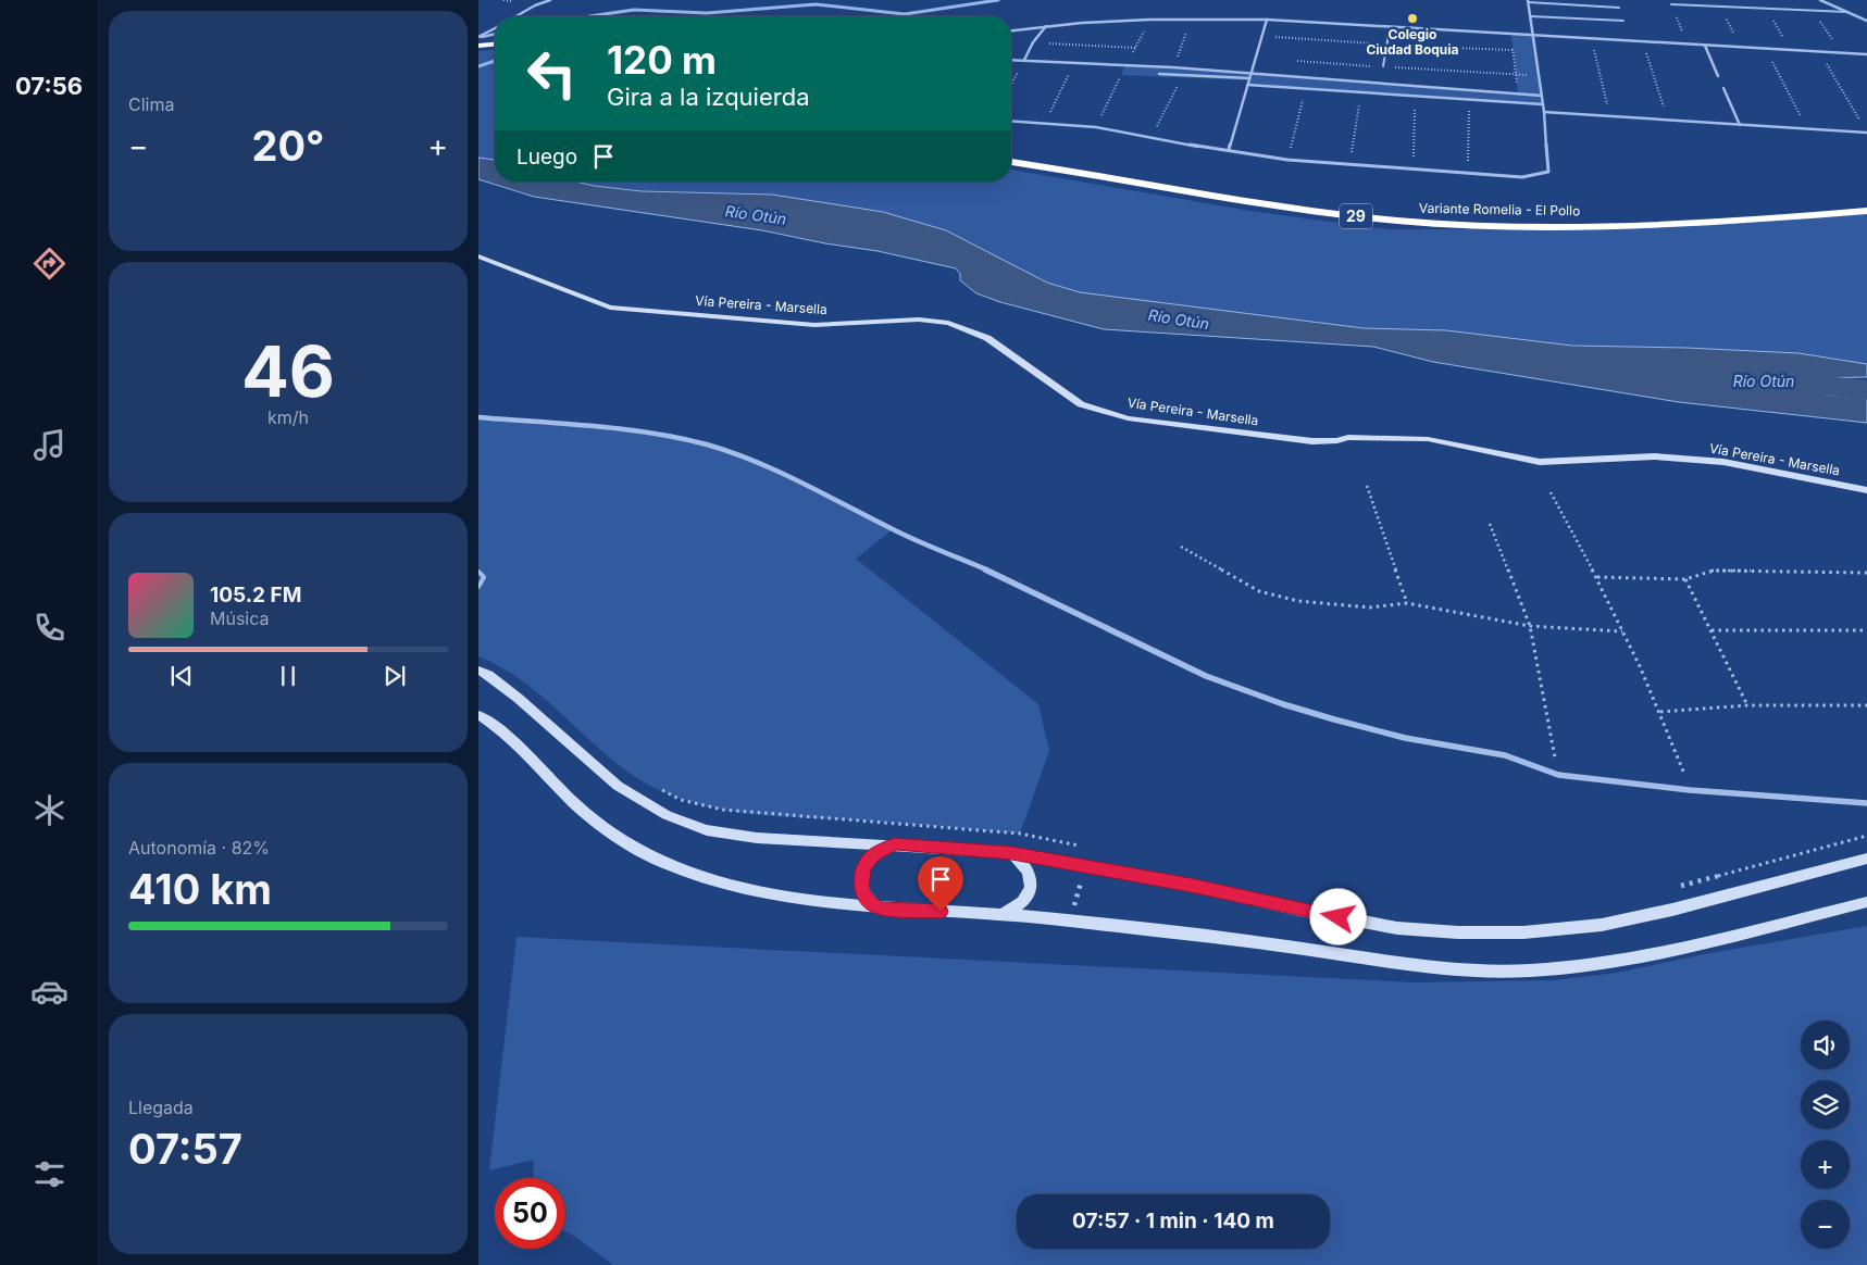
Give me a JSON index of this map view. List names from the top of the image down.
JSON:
{
  "streets": {
    "highway": ["Variante Romelia - El Pollo", "29"],
    "main road": ["Vía Pereira - Marsella"]
  },
  "water": ["Río Otún"],
  "places": ["Colegio Ciudad Boquia"],
  "page": {
    "tabs": "07:56",
    "tile": [
      "Clima",
      ["46", "km/h"],
      ["Autonomía · 82%", "410 km"],
      ["Llegada", "07:57"]
    ],
    "turn": ["120 m", "Gira a la izquierda"],
    "heat": ["−", "20°", "+"],
    "then": "Luego",
    "song": ["105.2 FM", "Música"],
    "map_buttons": ["+", "−"],
    "limit": "50",
    "trip": "07:57 · 1 min · 140 m"
  }
}
